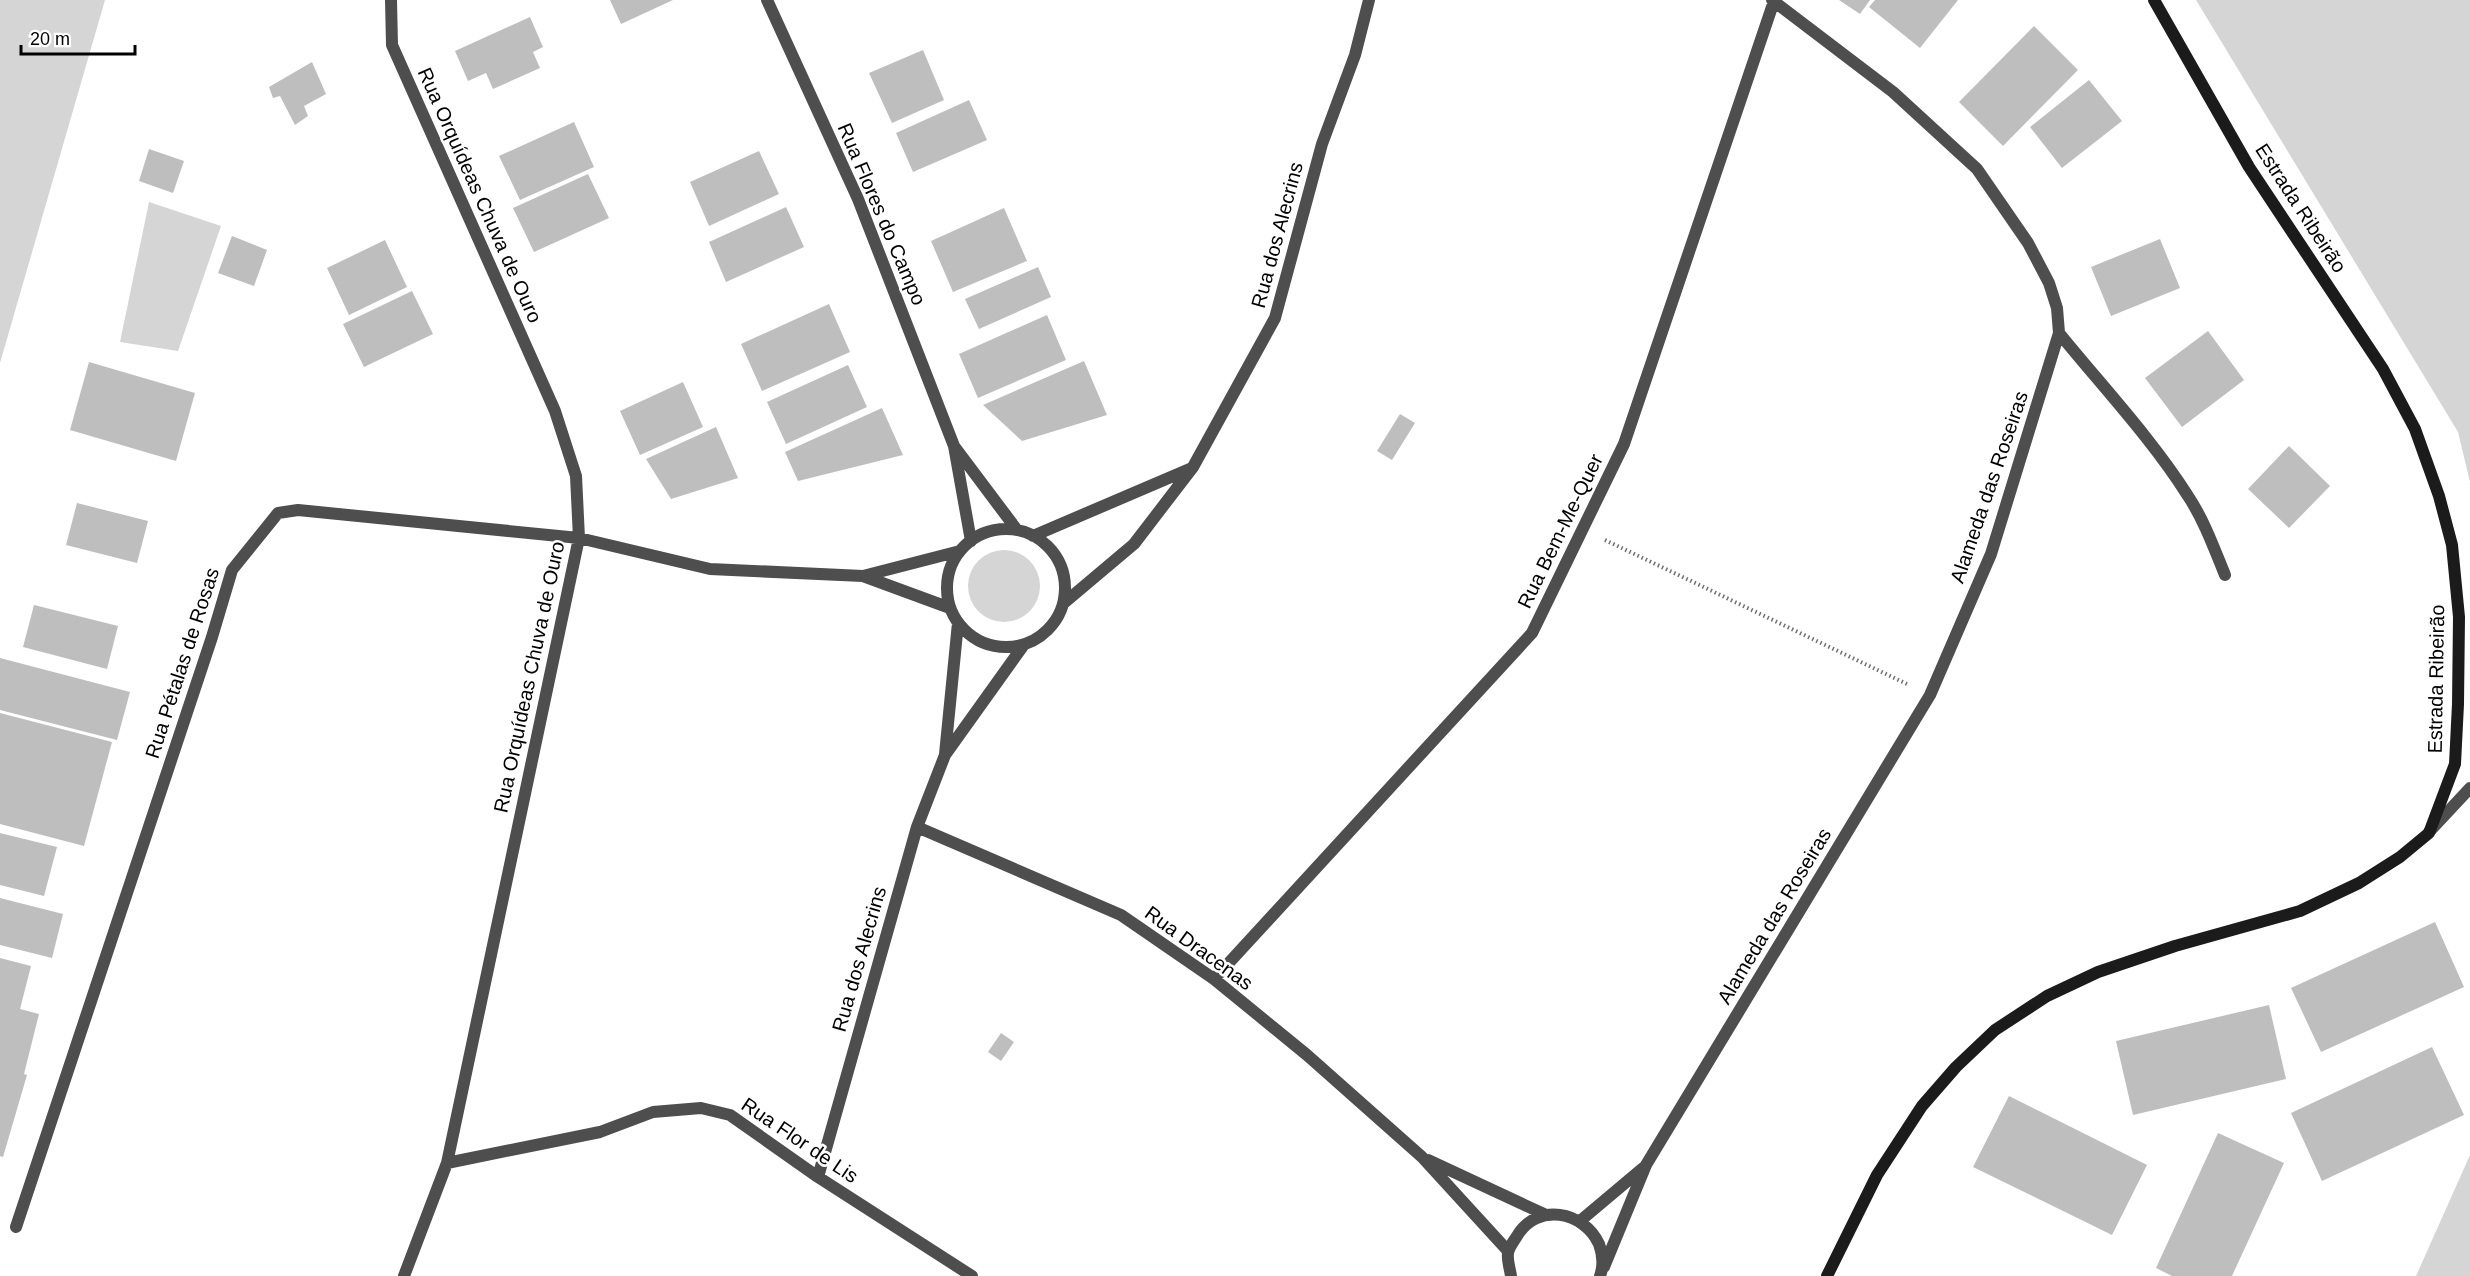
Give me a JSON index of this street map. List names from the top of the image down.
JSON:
{
  "streets": {
    "street": [
      "Rua Orquídeas Chuva de Ouro",
      "Estrada Ribeirão",
      "Rua Flores do Campo",
      "Rua dos Alecrins",
      "Alameda das Roseiras",
      "Rua Bem-Me-Quer",
      "Rua Pétalas de Rosas",
      "Rua Dracenas",
      "Rua Flor de Lis"
    ]
  },
  "crossings": [
    ["Rua Orquídeas Chuva de Ouro", "Rua Pétalas de Rosas"],
    ["Rua Orquídeas Chuva de Ouro", "Rua Flor de Lis"],
    ["Rua Flores do Campo", "Rua dos Alecrins"],
    ["Rua Flores do Campo", "Rua Pétalas de Rosas"],
    ["Rua dos Alecrins", "Rua Pétalas de Rosas"],
    ["Rua dos Alecrins", "Rua Dracenas"],
    ["Rua dos Alecrins", "Rua Flor de Lis"],
    ["Alameda das Roseiras", "Rua Bem-Me-Quer"],
    ["Alameda das Roseiras", "Rua Dracenas"],
    ["Rua Bem-Me-Quer", "Rua Dracenas"]
  ],
  "scale_bar": "20 m"
}
